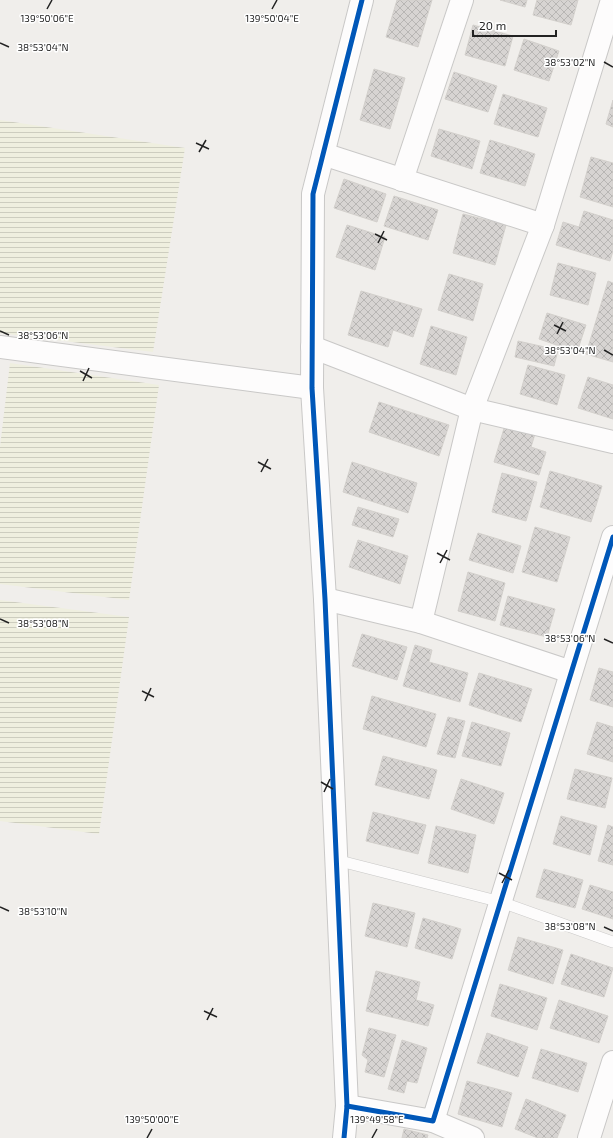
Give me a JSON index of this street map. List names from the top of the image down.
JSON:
{
  "scale_bar": "20 m",
  "coordinates": [
    "139°50'06\"E",
    "139°50'04\"E",
    "38°53'04\"N",
    "38°53'02\"N",
    "38°53'06\"N",
    "38°53'08\"N",
    "38°53'10\"N",
    "139°50'00\"E",
    "139°49'58\"E"
  ]
}
